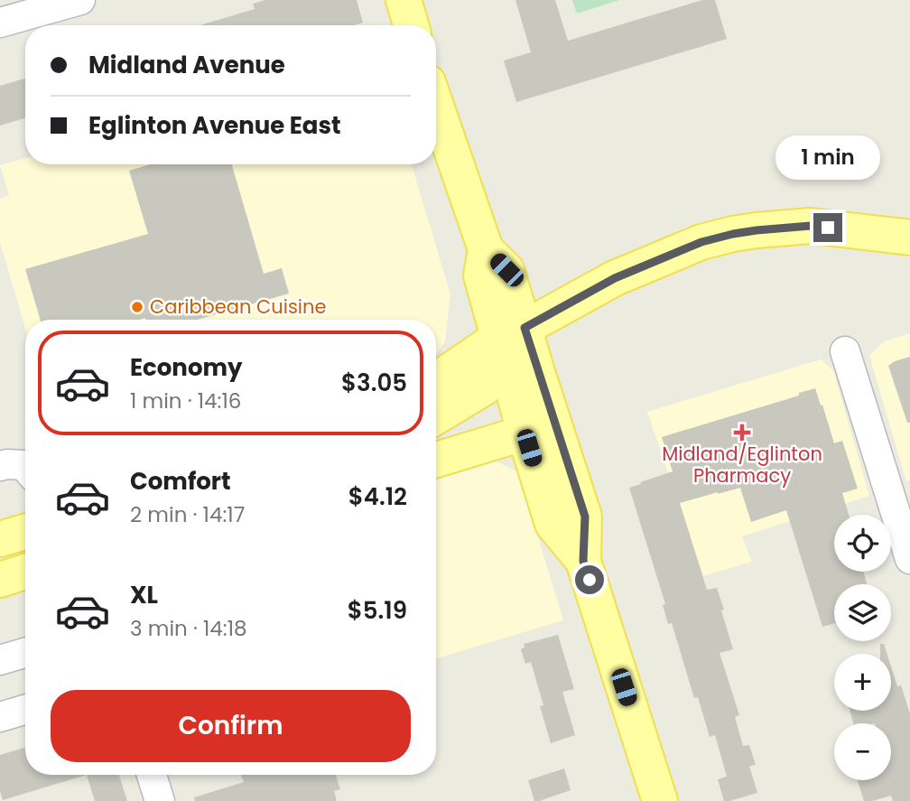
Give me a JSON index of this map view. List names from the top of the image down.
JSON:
{
  "places": {
    "other": ["Caribbean Cuisine"],
    "health": ["Midland/Eglinton Pharmacy"]
  },
  "page": {
    "banner": ["Midland Avenue", "Eglinton Avenue East"],
    "bubble": "1 min",
    "list": [
      {
        "name": "Economy",
        "note": "1 min · 14:16",
        "value": "$3.05"
      },
      {
        "name": "Comfort",
        "note": "2 min · 14:17",
        "value": "$4.12"
      },
      {
        "name": "XL",
        "note": "3 min · 14:18",
        "value": "$5.19"
      }
    ],
    "map_buttons": ["+", "−"],
    "buttons": "Confirm"
  }
}
